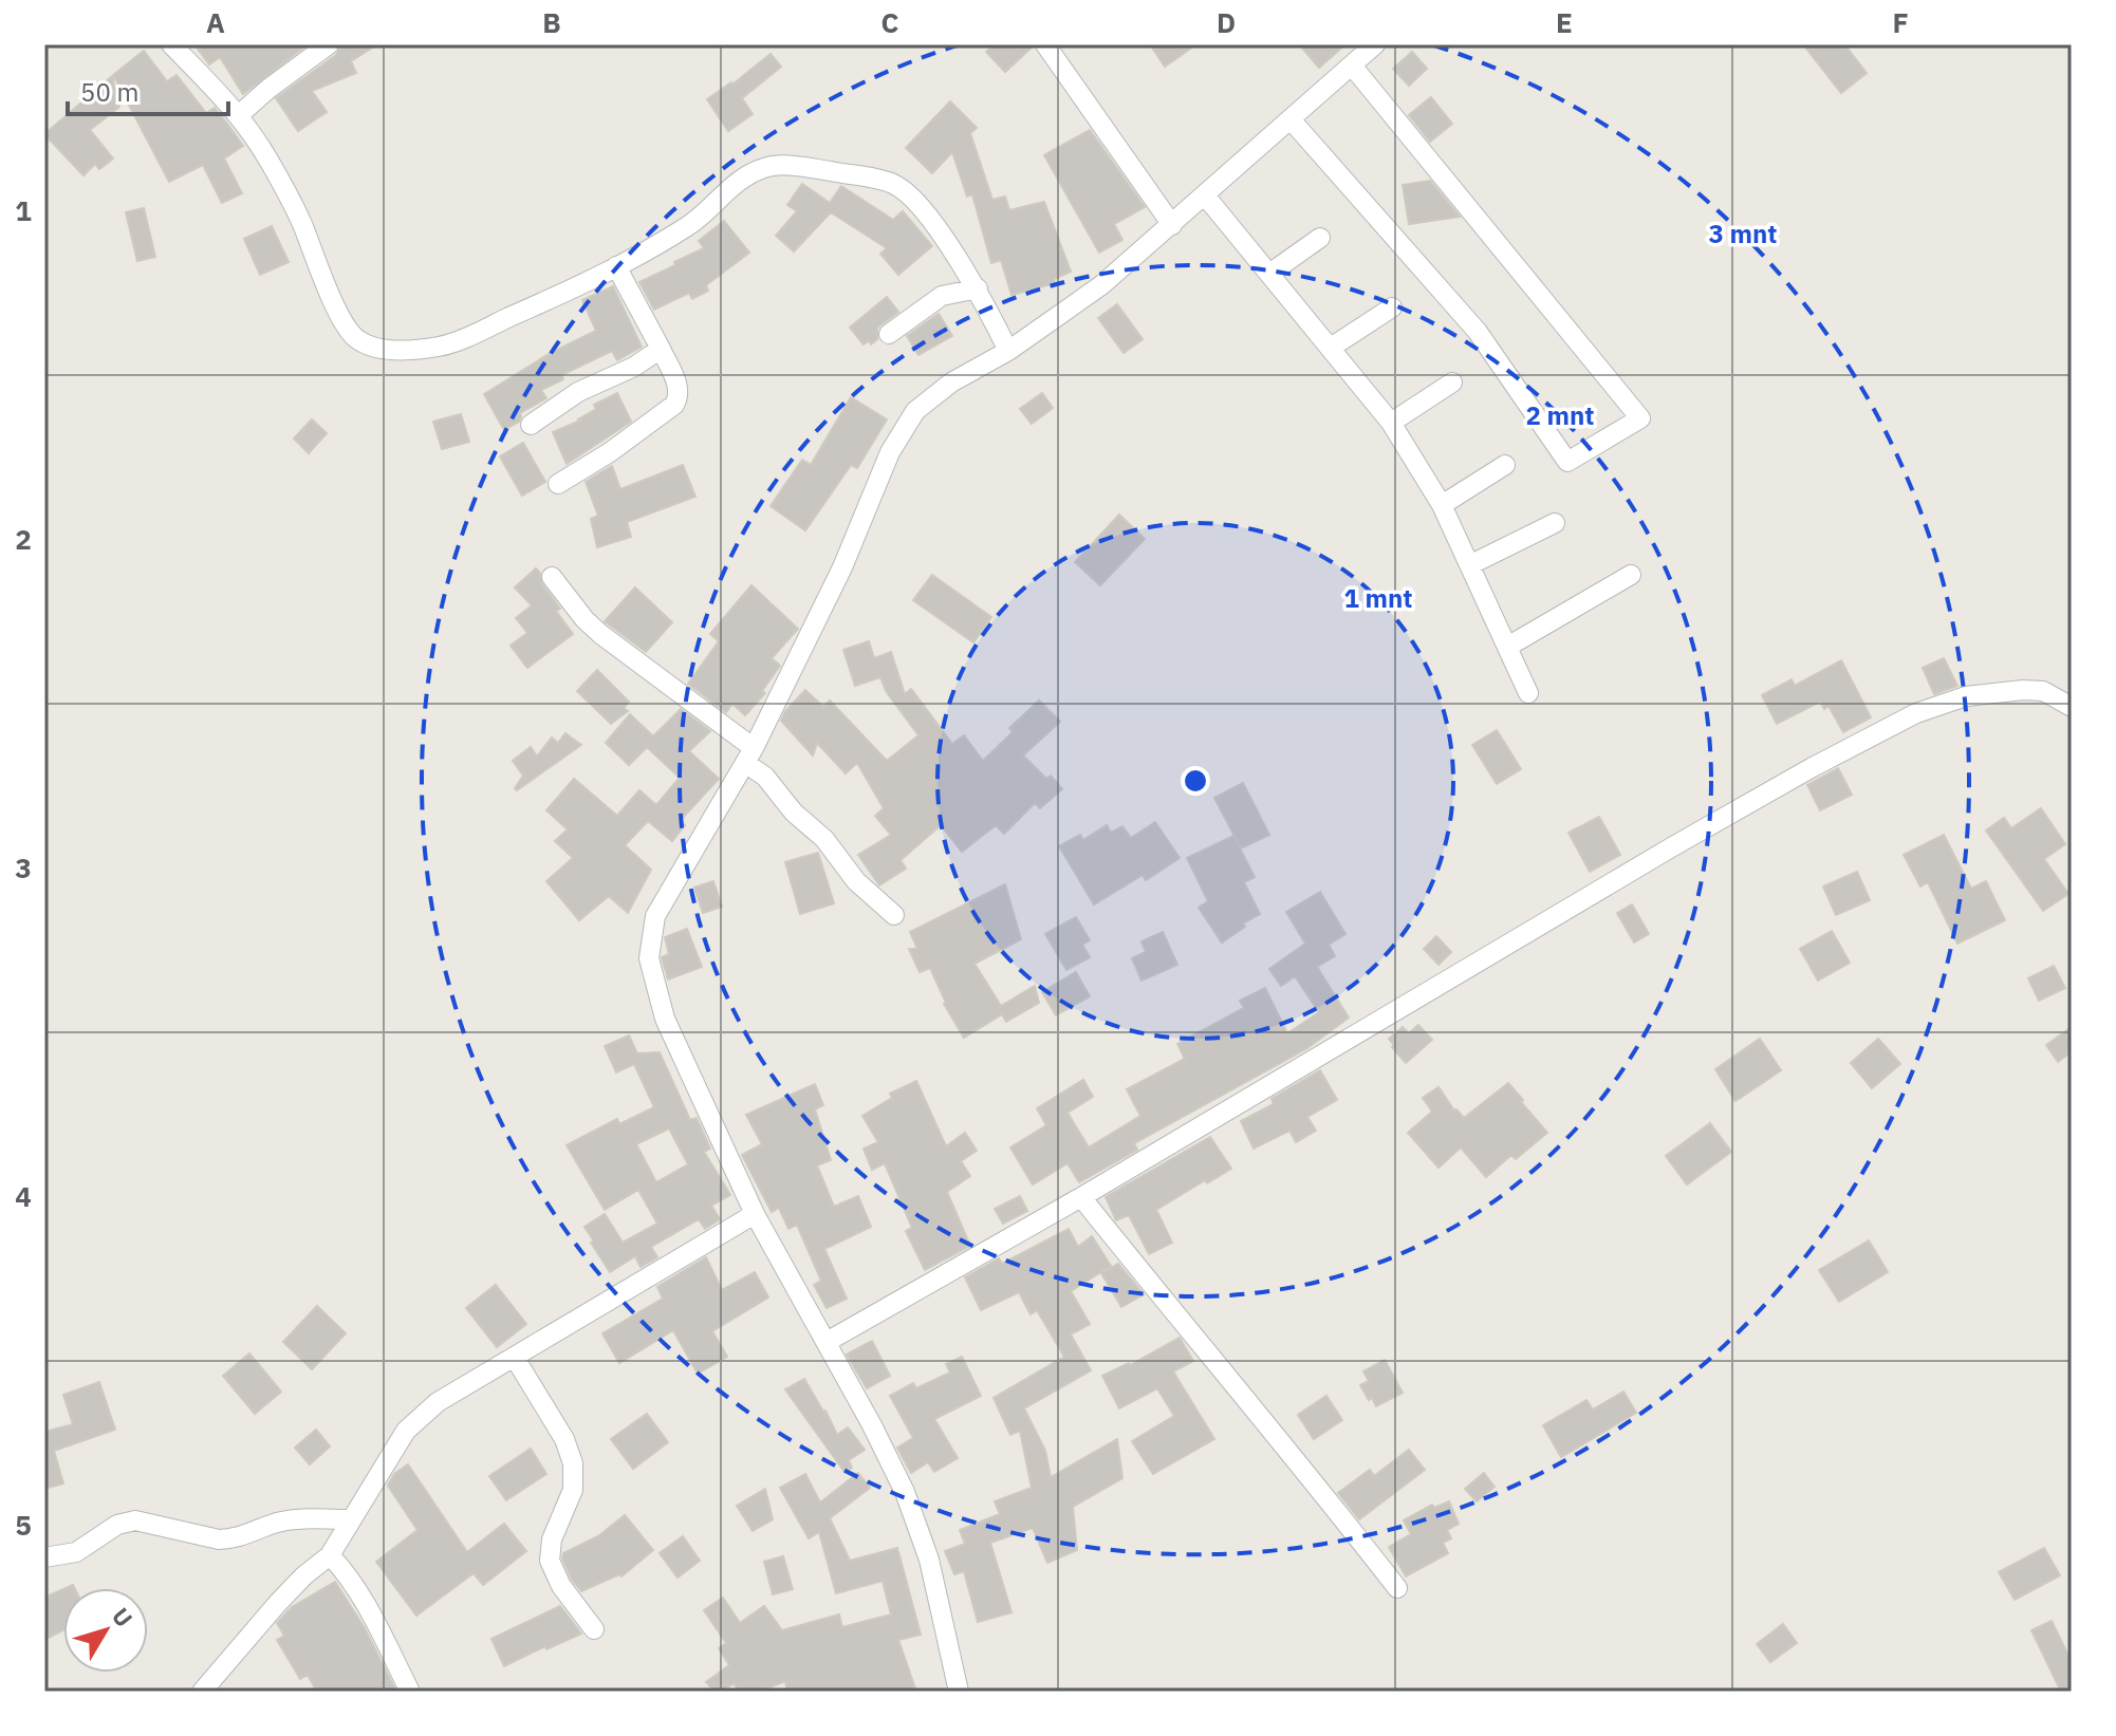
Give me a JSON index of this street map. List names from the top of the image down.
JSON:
{
  "scale_bar": "50 m",
  "north": "top right",
  "grid": {
    "columns": [
      "A",
      "B",
      "C",
      "D",
      "E",
      "F"
    ],
    "rows": [
      "1",
      "2",
      "3",
      "4",
      "5"
    ]
  },
  "rings": ["3 mnt", "2 mnt", "1 mnt"]
}
